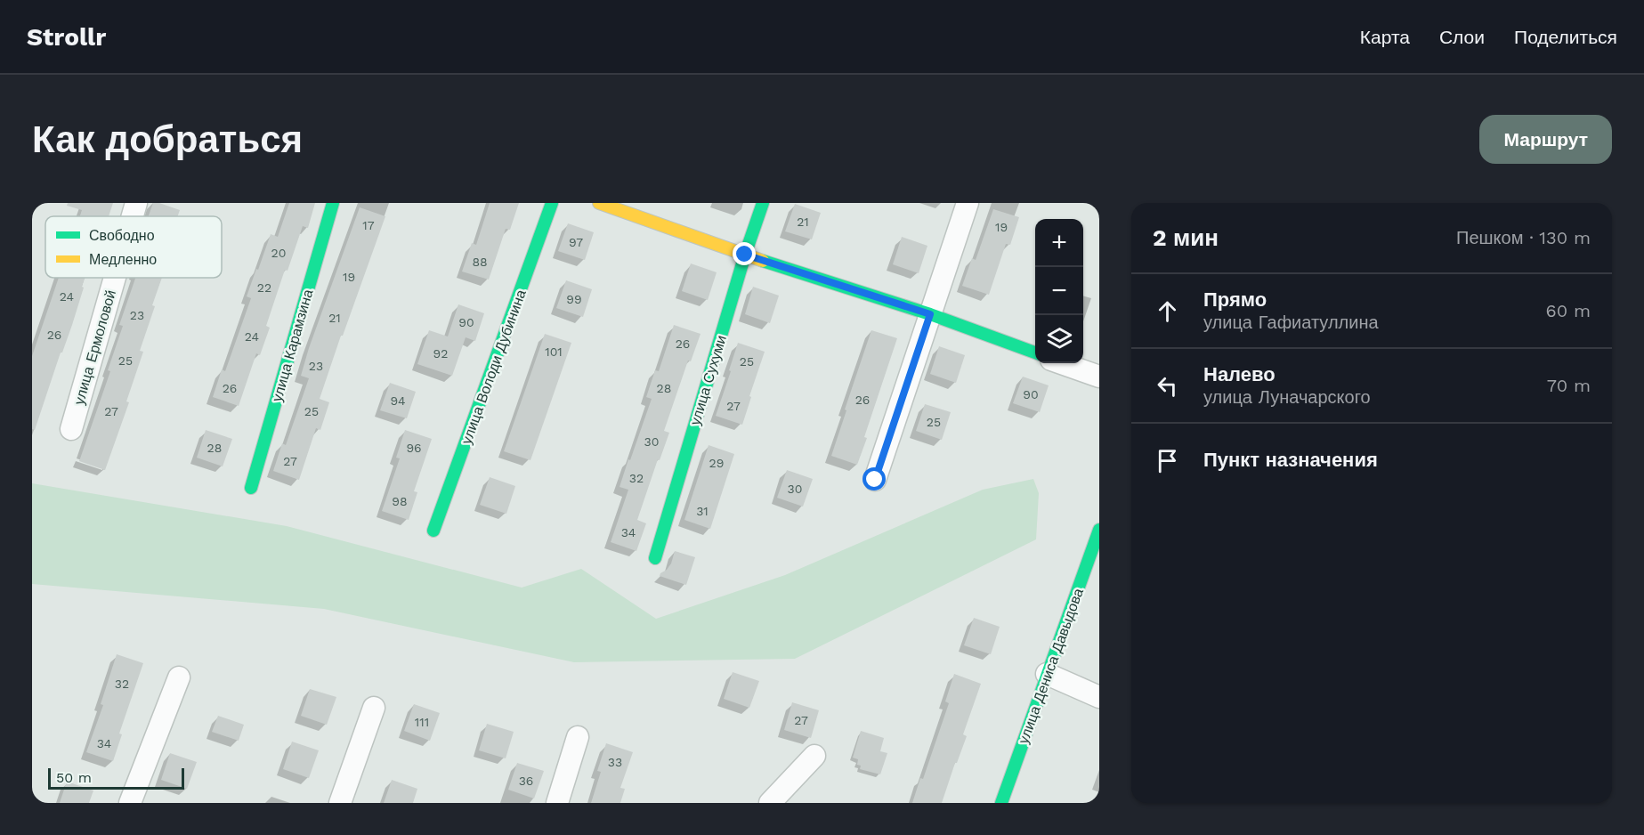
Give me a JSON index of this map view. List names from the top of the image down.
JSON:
{
  "streets": {
    "street": [
      "улица Карамзина",
      "улица Ермоловой",
      "улица Володи Дубинина",
      "улица Сухуми",
      "улица Дениса Давыдова"
    ]
  },
  "house_numbers": [
    "21",
    "17",
    "19",
    "97",
    "20",
    "88",
    "19",
    "22",
    "24",
    "99",
    "23",
    "21",
    "90",
    "26",
    "24",
    "26",
    "101",
    "92",
    "25",
    "25",
    "23",
    "26",
    "28",
    "90",
    "26",
    "94",
    "27",
    "27",
    "25",
    "25",
    "30",
    "28",
    "96",
    "27",
    "29",
    "32",
    "30",
    "98",
    "31",
    "34",
    "32",
    "27",
    "111",
    "34",
    "33",
    "36"
  ],
  "legend": ["Свободно", "Медленно"],
  "scale_bar": "50 m",
  "page": {
    "header": "Strollr",
    "nav": ["Карта", "Слои", "Поделиться"],
    "buttons": "Маршрут",
    "title": "Как добраться",
    "heading": ["2 мин", "Пешком · 130 m"],
    "map_buttons": ["+", "−"],
    "list": [
      ["Прямо", "улица Гафиатуллина", "60 m"],
      ["Налево", "улица Луначарского", "70 m"],
      "Пункт назначения"
    ],
    "scale": "50 m"
  }
}
